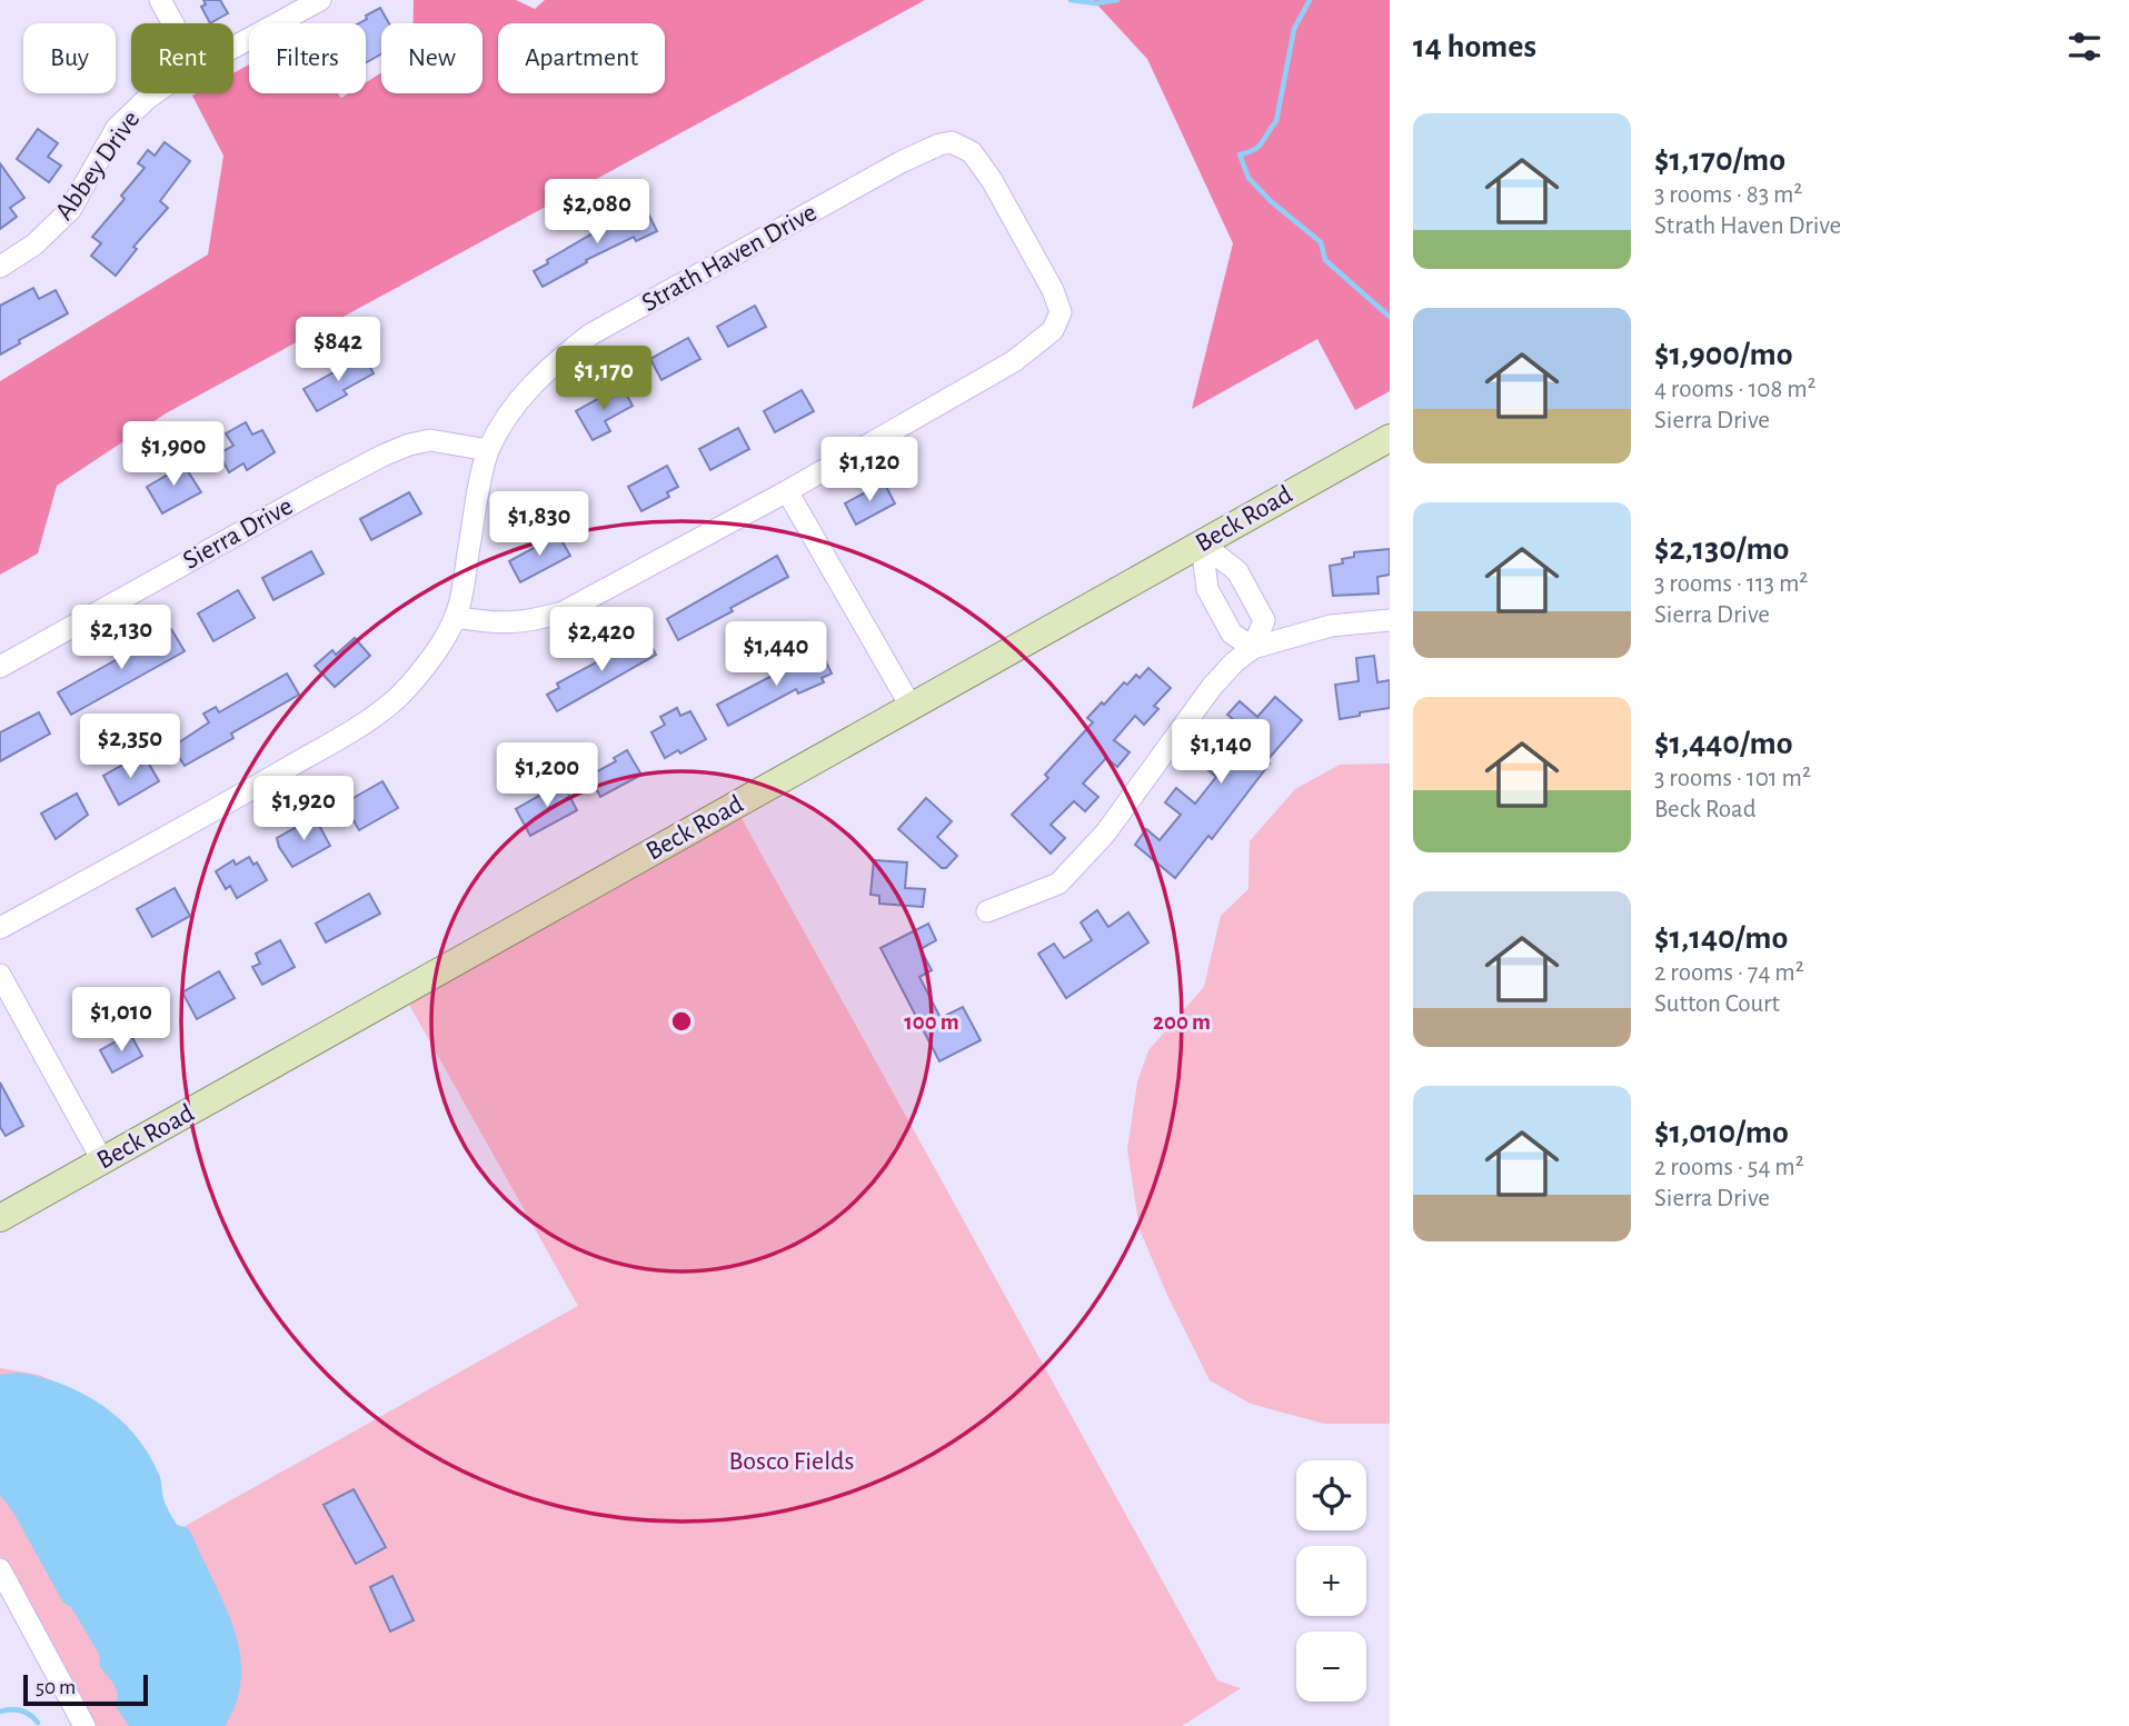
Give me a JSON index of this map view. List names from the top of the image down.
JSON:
{
  "streets": {
    "main road": ["Beck Road"],
    "street": ["Abbey Drive", "Strath Haven Drive", "Sierra Drive"]
  },
  "crossings": [
    ["Strath Haven Drive", "Sierra Drive"]
  ],
  "parks": ["Bosco Fields"],
  "scale_bar": "50 m",
  "page": {
    "heading": "14 homes",
    "chip": [
      "Buy",
      "Rent",
      "Filters",
      "New",
      "Apartment"
    ],
    "list": [
      {
        "name": "$1,170/mo",
        "note": "3 rooms · 83 m² · Strath Haven Drive"
      },
      {
        "name": "$1,900/mo",
        "note": "4 rooms · 108 m² · Sierra Drive"
      },
      {
        "name": "$2,130/mo",
        "note": "3 rooms · 113 m² · Sierra Drive"
      },
      {
        "name": "$1,440/mo",
        "note": "3 rooms · 101 m² · Beck Road"
      },
      {
        "name": "$1,140/mo",
        "note": "2 rooms · 74 m² · Sutton Court"
      },
      {
        "name": "$1,010/mo",
        "note": "2 rooms · 54 m² · Sierra Drive"
      }
    ],
    "price": [
      "$2,080",
      "$842",
      "$1,170",
      "$1,900",
      "$1,120",
      "$1,830",
      "$2,130",
      "$2,420",
      "$1,440",
      "$2,350",
      "$1,140",
      "$1,200",
      "$1,920",
      "$1,010"
    ],
    "map_buttons": ["+", "−"],
    "scale": "50 m"
  },
  "rings": ["100 m", "200 m"]
}
